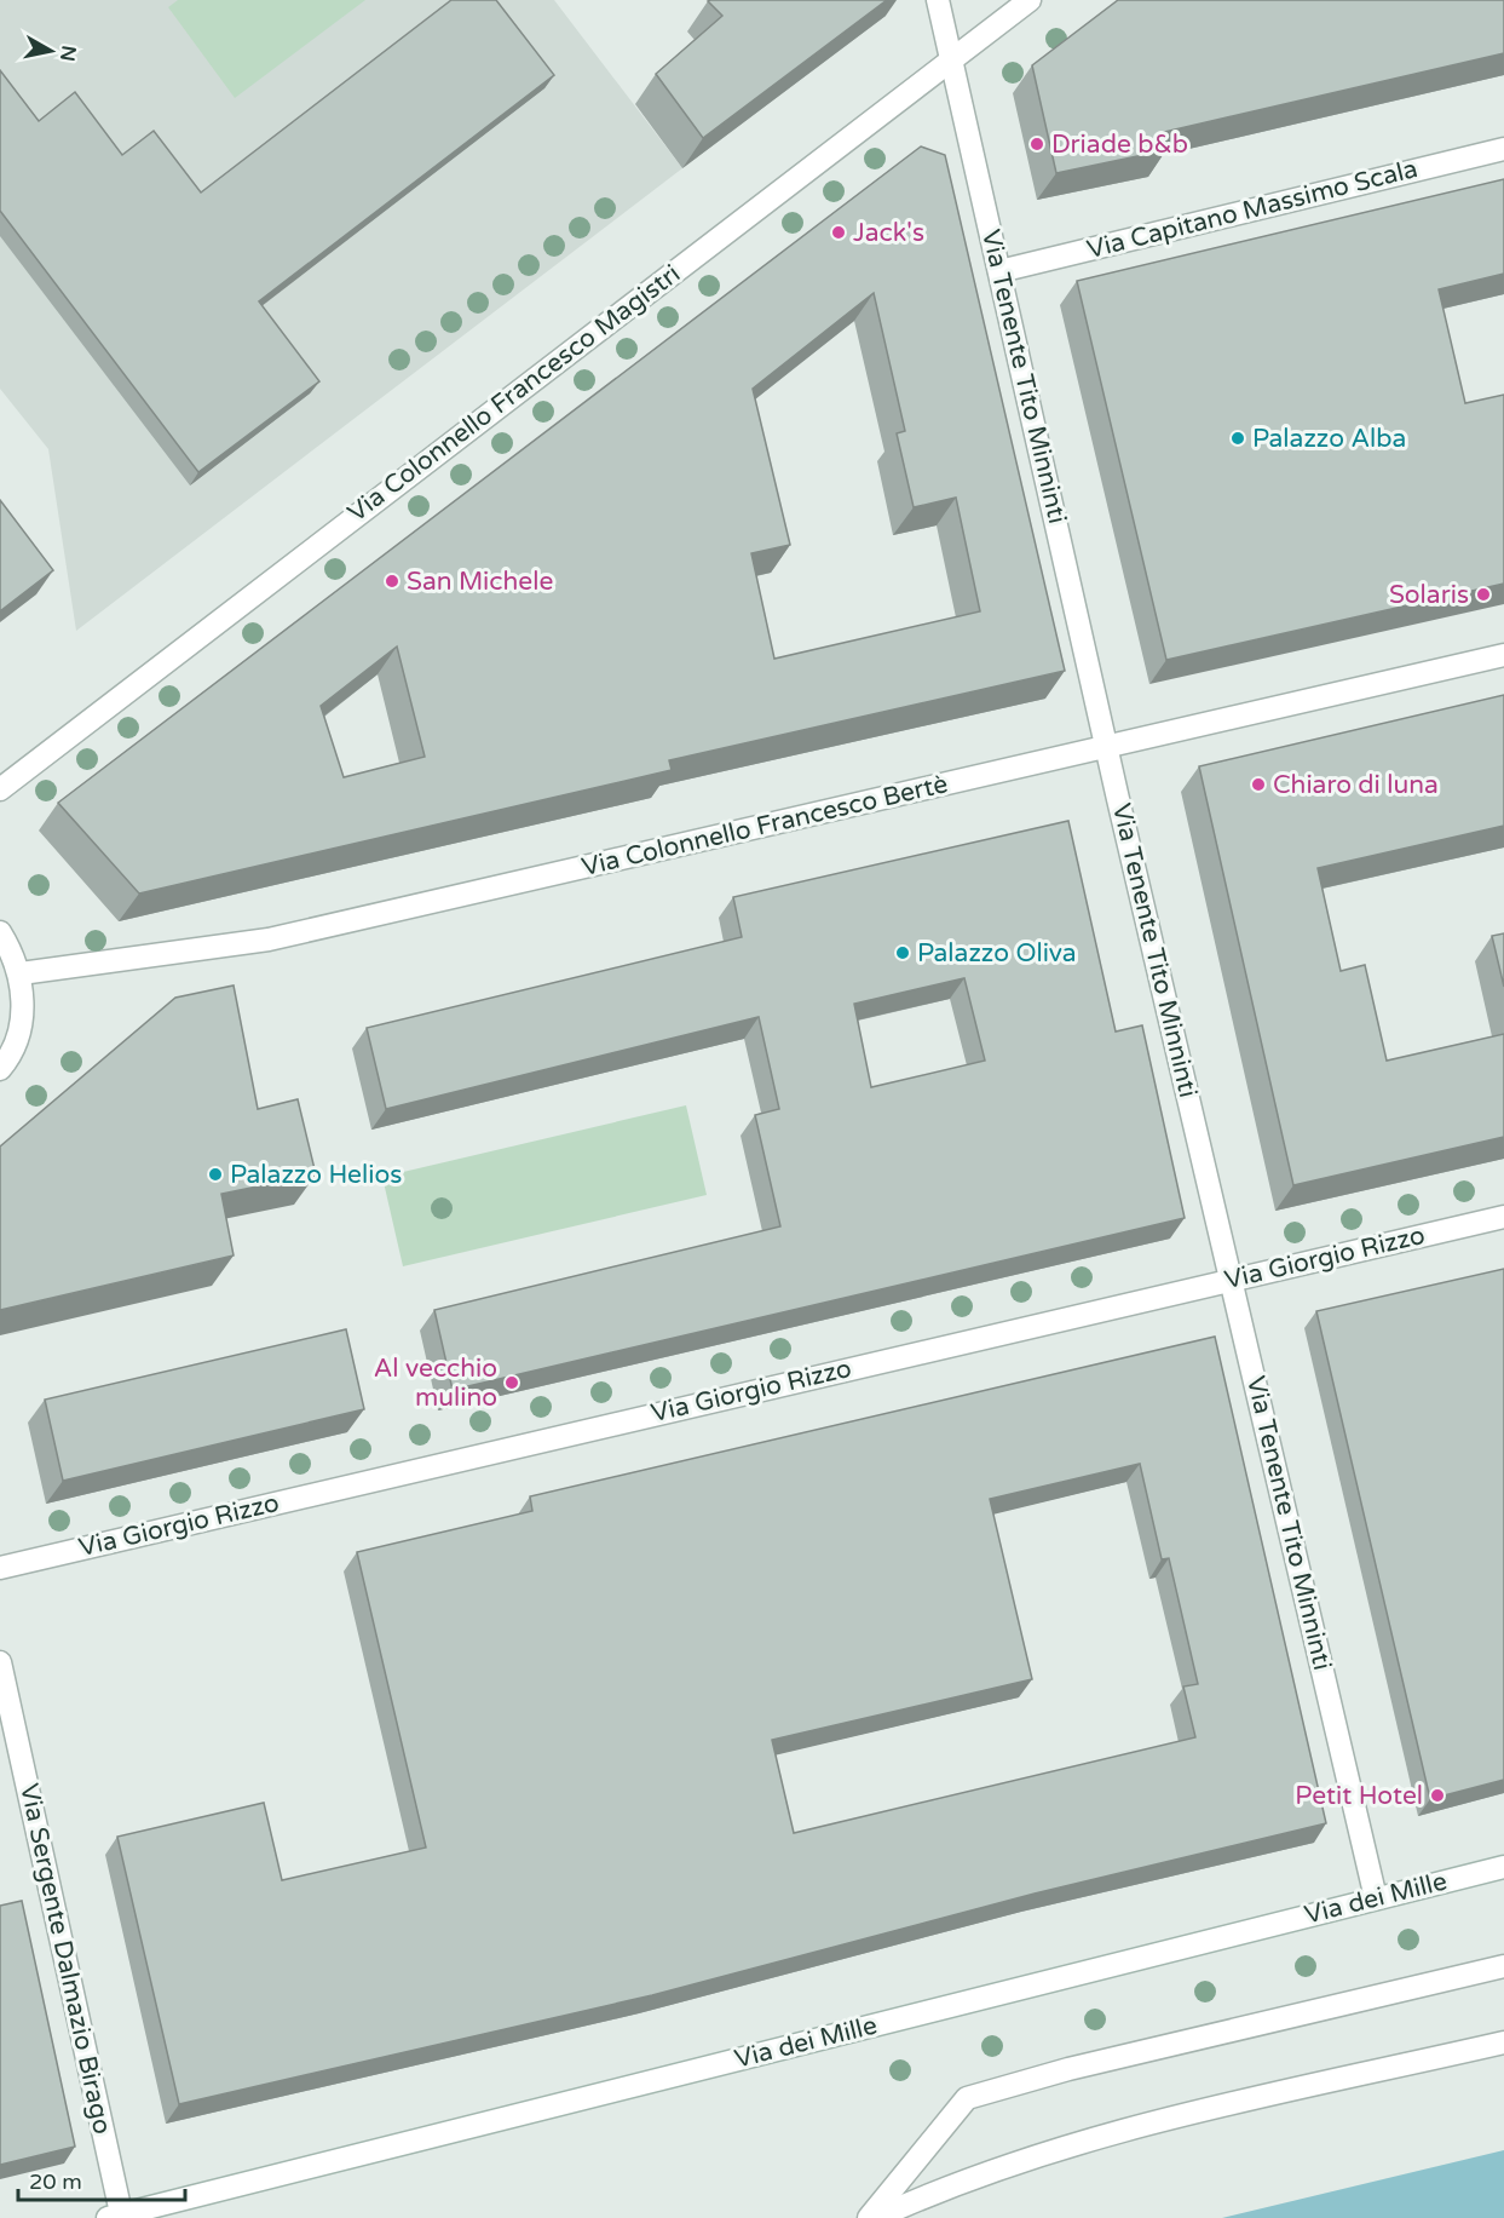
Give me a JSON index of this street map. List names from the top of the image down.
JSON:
{
  "streets": {
    "street": [
      "Via Capitano Massimo Scala",
      "Via Tenente Tito Minninti",
      "Via Colonnello Francesco Magistri",
      "Via Colonnello Francesco Bertè",
      "Via Giorgio Rizzo",
      "Via dei Mille",
      "Via Sergente Dalmazio Birago"
    ]
  },
  "crossings": [
    ["Via Capitano Massimo Scala", "Via Tenente Tito Minninti"],
    ["Via Tenente Tito Minninti", "Via Colonnello Francesco Magistri"],
    ["Via Tenente Tito Minninti", "Via Colonnello Francesco Bertè"],
    ["Via Tenente Tito Minninti", "Via Giorgio Rizzo"],
    ["Via Tenente Tito Minninti", "Via dei Mille"],
    ["Via dei Mille", "Via Sergente Dalmazio Birago"]
  ],
  "places": [
    "Driade b&b",
    "Jack's",
    "Palazzo Alba",
    "San Michele",
    "Solaris",
    "Chiaro di luna",
    "Palazzo Oliva",
    "Palazzo Helios",
    "Al vecchio mulino",
    "Petit Hotel"
  ],
  "scale_bar": "20 m",
  "north": "right"
}
